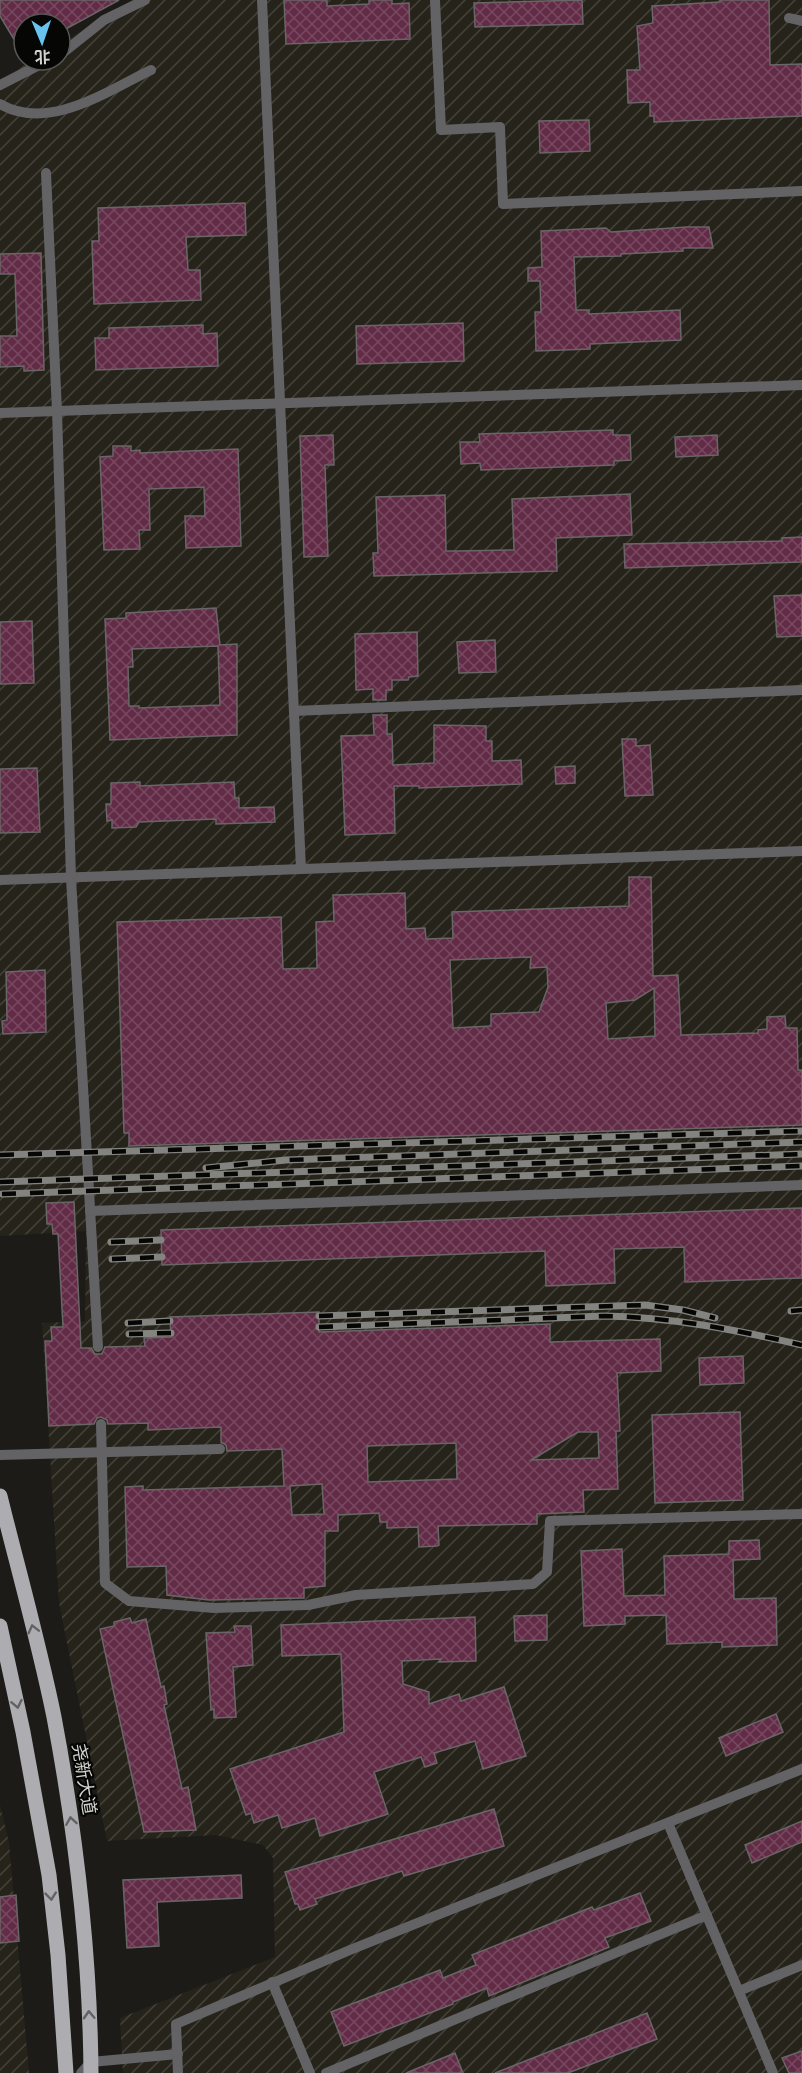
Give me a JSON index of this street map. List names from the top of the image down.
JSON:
{
  "streets": {
    "main road": ["尧新大道"]
  },
  "north": "bottom"
}
